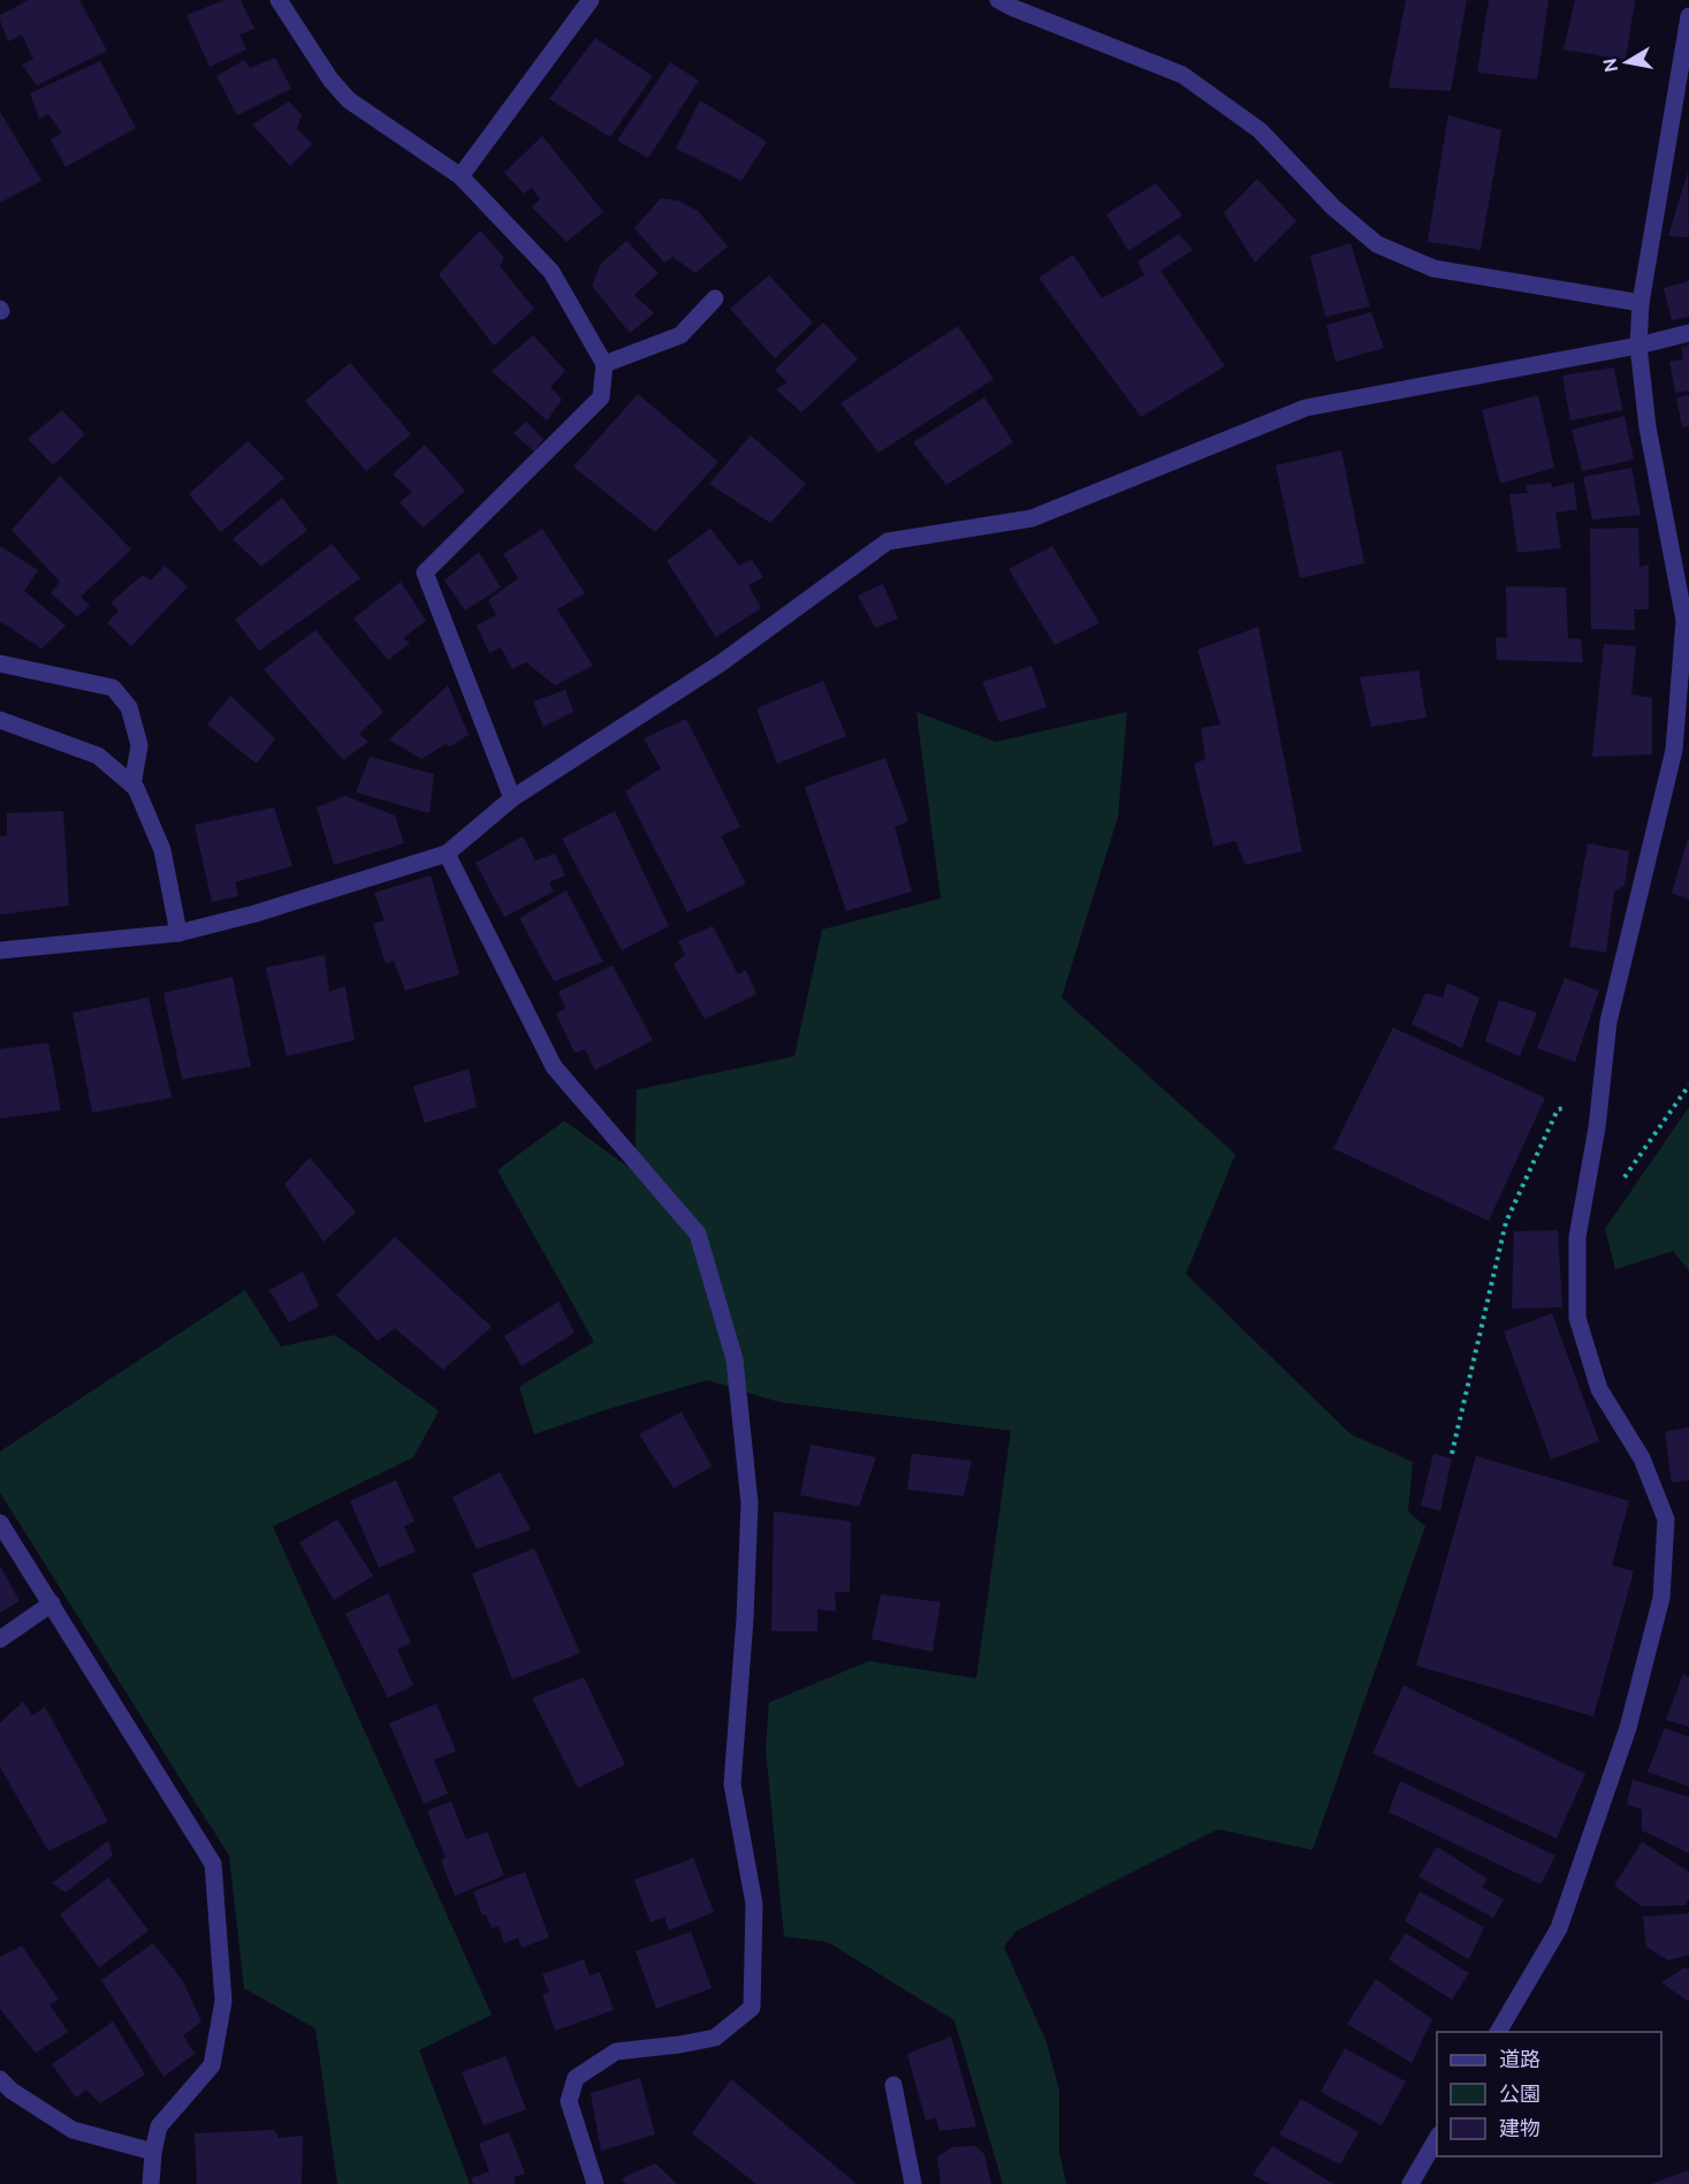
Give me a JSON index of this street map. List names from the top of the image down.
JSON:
{
  "legend": ["道路", "公園", "建物"],
  "north": "left"
}
